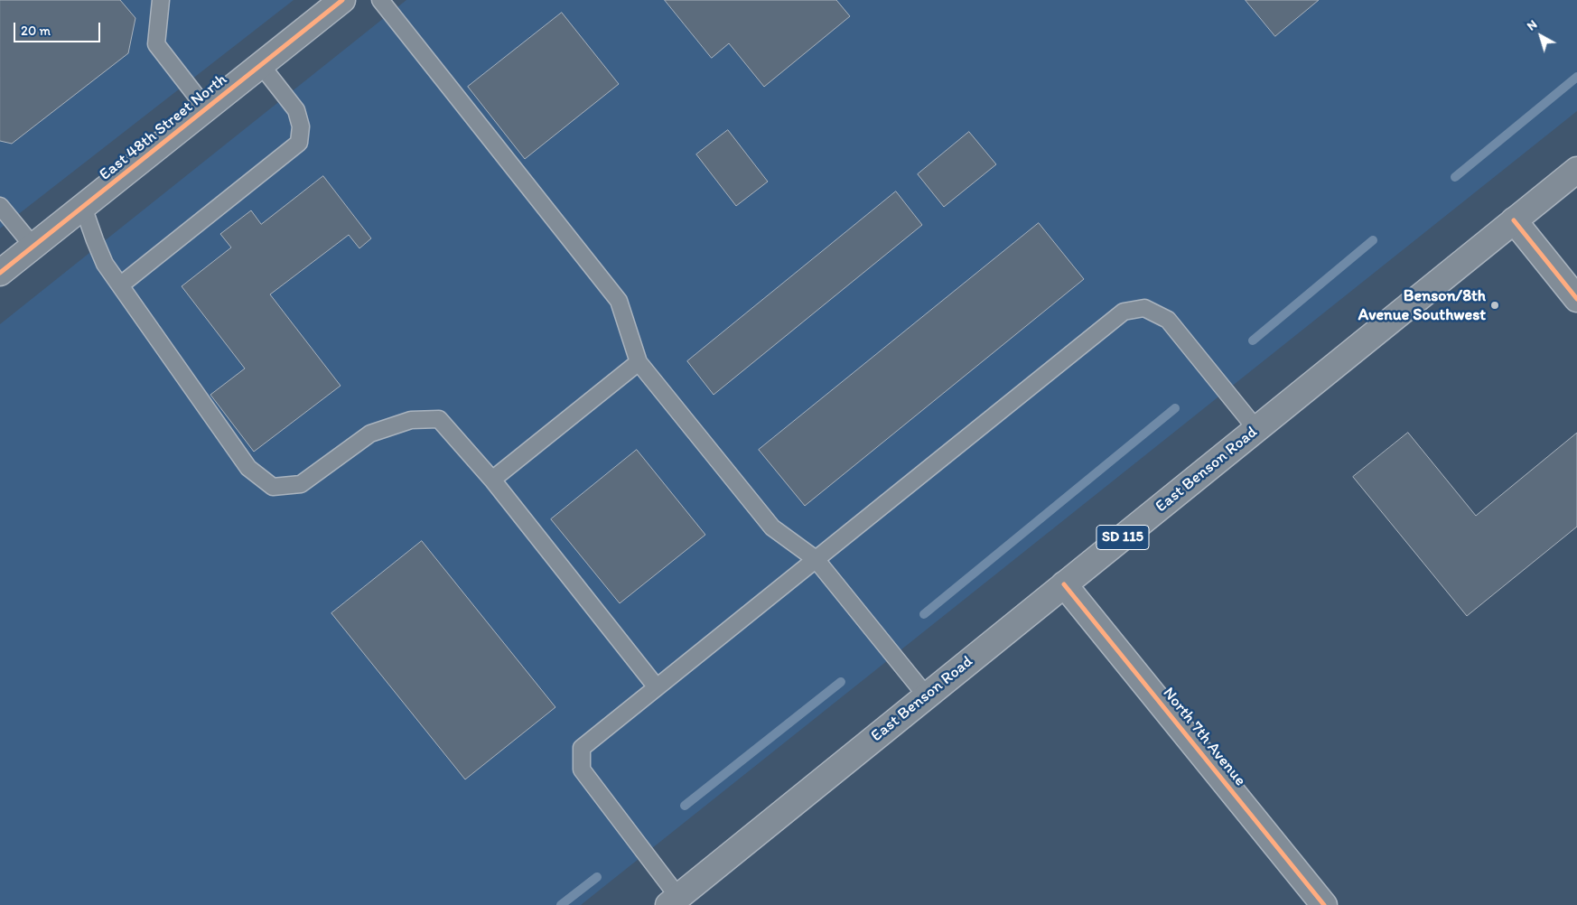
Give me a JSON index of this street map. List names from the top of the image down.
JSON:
{
  "streets": {
    "main road": [
      "East 48th Street North",
      "East Benson Road",
      "SD 115",
      "North 7th Avenue"
    ]
  },
  "crossings": [
    ["East Benson Road", "North 7th Avenue"]
  ],
  "places": ["Benson/8th Avenue Southwest"],
  "scale_bar": "20 m",
  "north": "top left"
}
